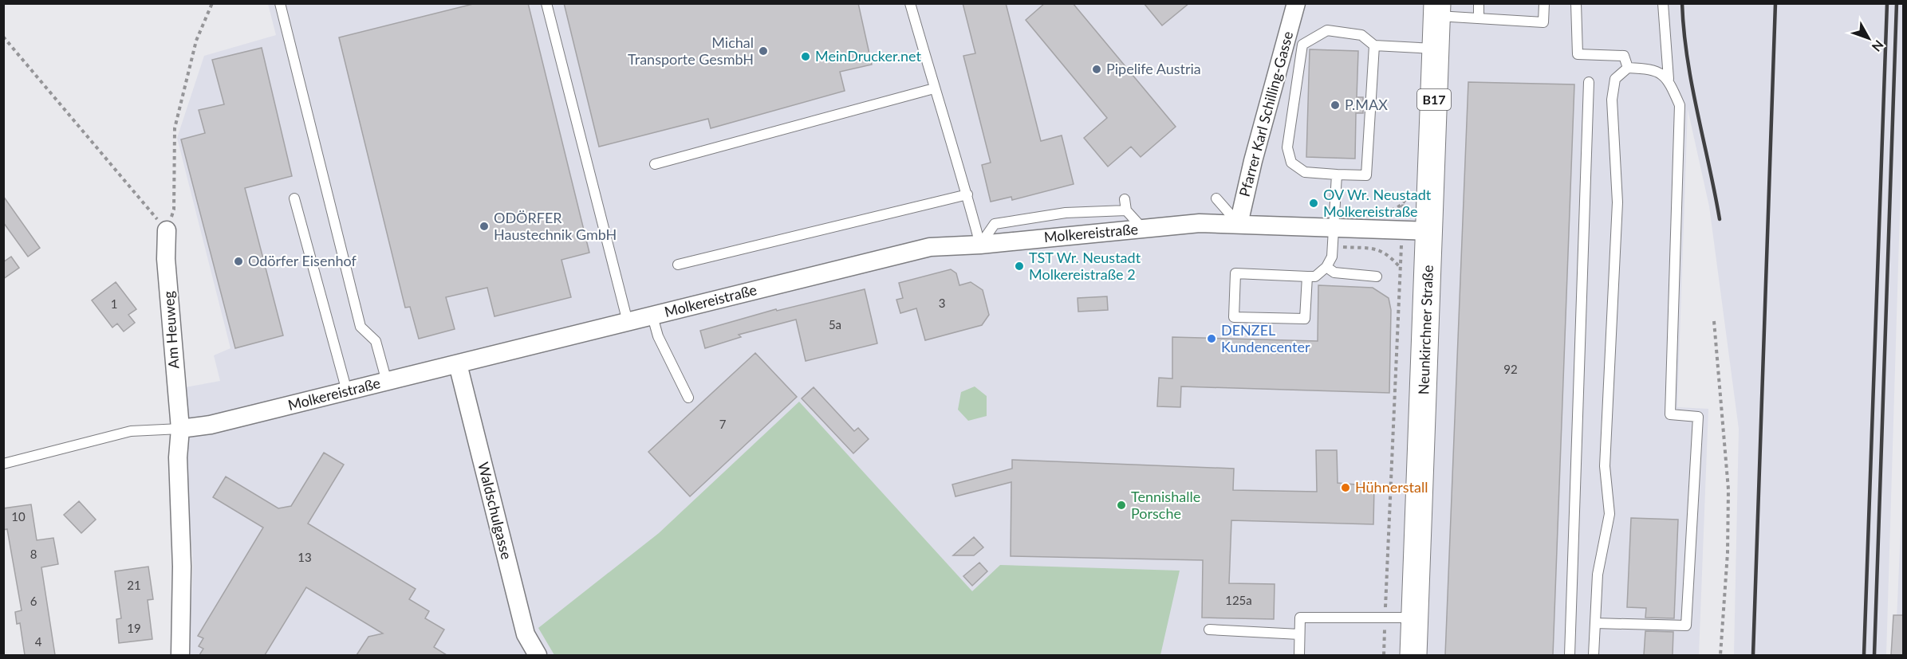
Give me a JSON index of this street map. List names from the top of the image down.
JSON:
{
  "streets": {
    "main road": ["B17", "Neunkirchner Straße"],
    "street": [
      "Pfarrer Karl Schilling-Gasse",
      "Molkereistraße",
      "Am Heuweg",
      "Waldschulgasse"
    ]
  },
  "crossings": [
    ["Pfarrer Karl Schilling-Gasse", "Molkereistraße"],
    ["Molkereistraße", "Am Heuweg"],
    ["Molkereistraße", "Neunkirchner Straße"],
    ["Molkereistraße", "Waldschulgasse"]
  ],
  "places": [
    "Michal Transporte GesmbH",
    "MeinDrucker.net",
    "Pipelife Austria",
    "P.MAX",
    "OV Wr. Neustadt Molkereistraße",
    "ODÖRFER Haustechnik GmbH",
    "Odörfer Eisenhof",
    "TST Wr. Neustadt Molkereistraße 2",
    "DENZEL Kundencenter",
    "Hühnerstall",
    "Tennishalle Porsche"
  ],
  "house_numbers": [
    "3",
    "1",
    "5a",
    "92",
    "7",
    "10",
    "8",
    "13",
    "21",
    "125a",
    "6",
    "19",
    "4"
  ],
  "north": "bottom right"
}
